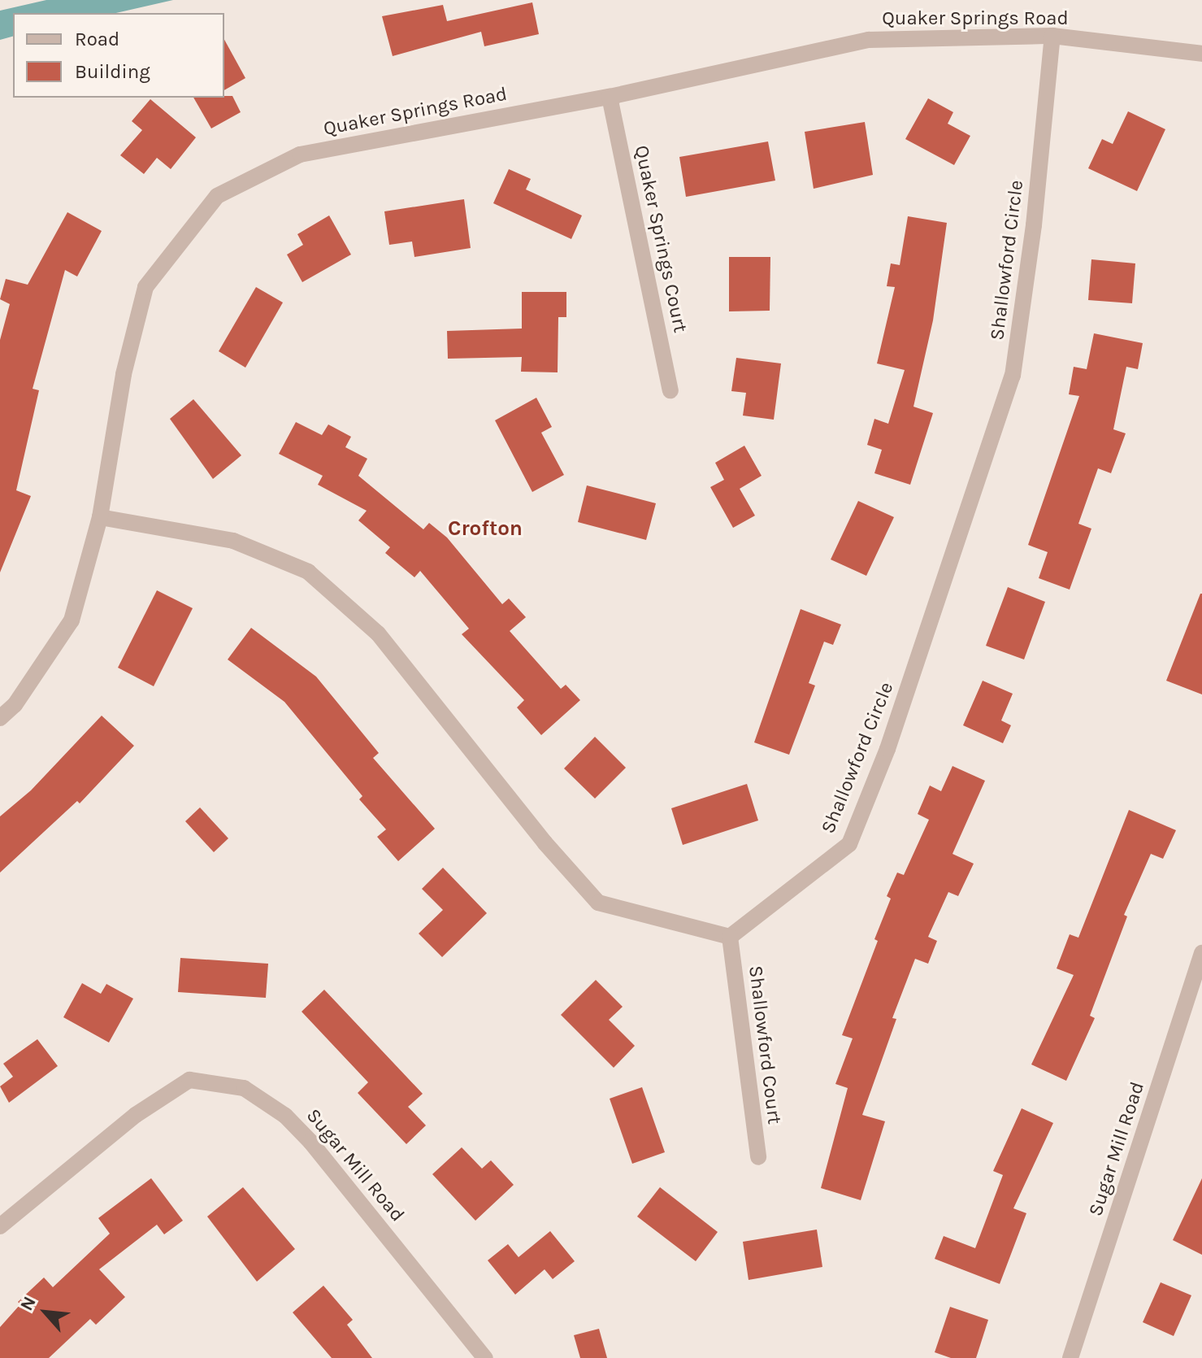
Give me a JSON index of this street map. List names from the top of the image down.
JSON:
{
  "streets": {
    "street": [
      "Quaker Springs Road",
      "Quaker Springs Court",
      "Shallowford Circle",
      "Shallowford Court",
      "Sugar Mill Road"
    ]
  },
  "crossings": [
    ["Quaker Springs Road", "Quaker Springs Court"],
    ["Quaker Springs Road", "Shallowford Circle"],
    ["Shallowford Circle", "Shallowford Court"]
  ],
  "districts": ["Crofton"],
  "legend": ["Road", "Building"],
  "north": "top left"
}
